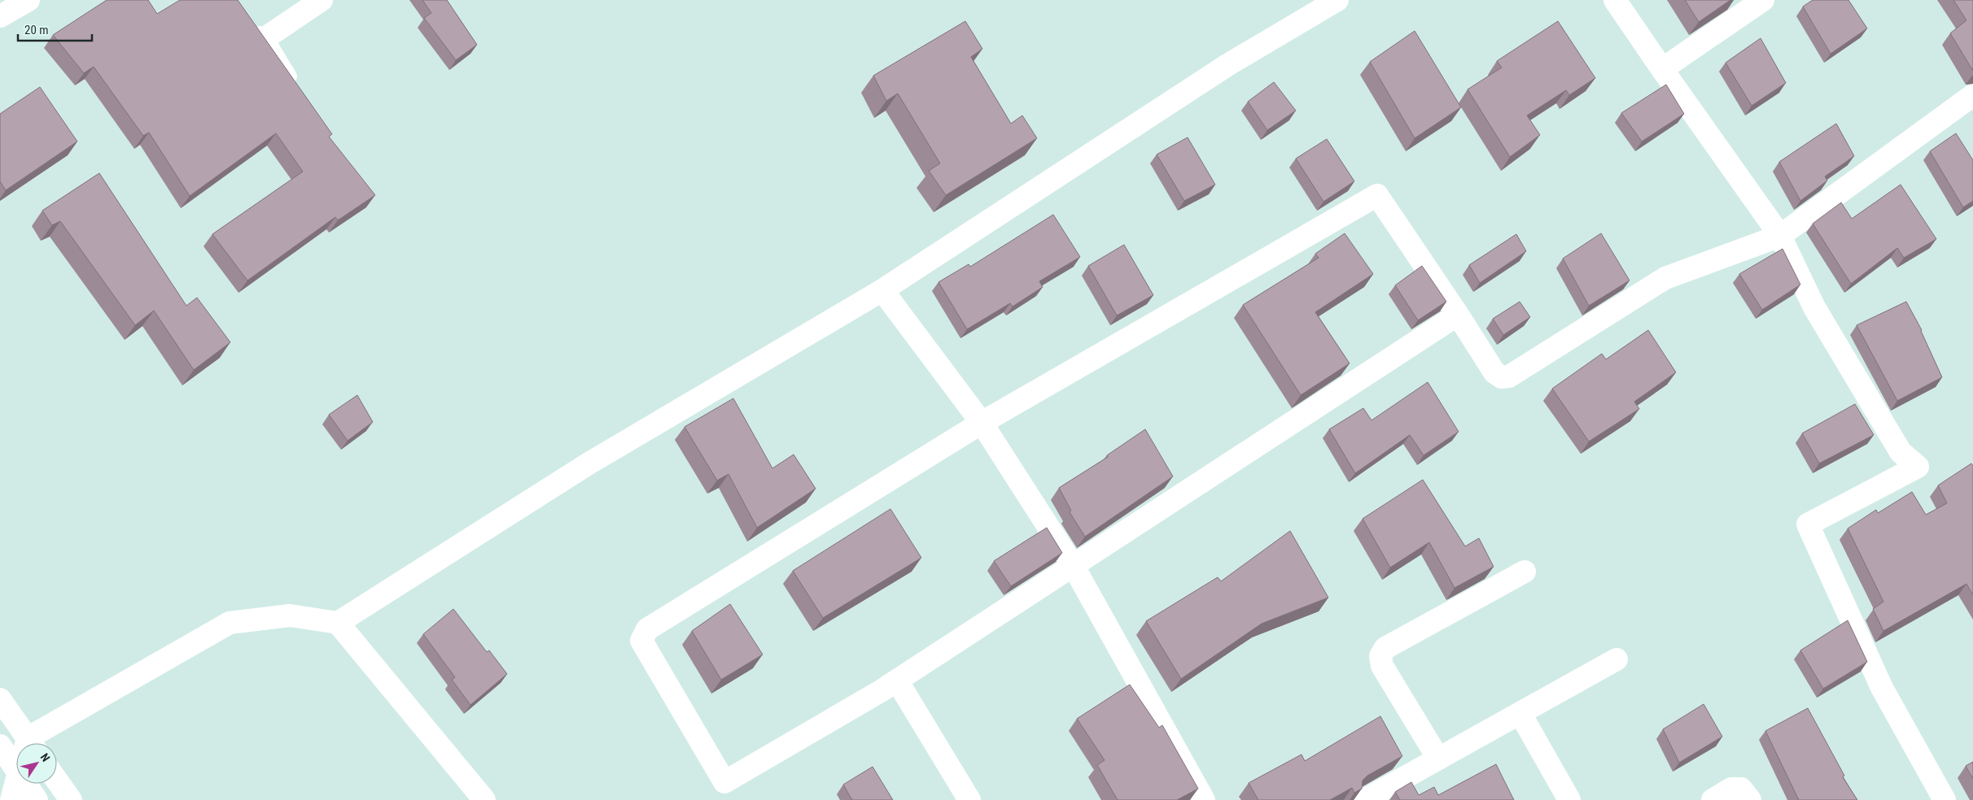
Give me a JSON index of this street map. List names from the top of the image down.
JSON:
{
  "scale_bar": "20 m",
  "north": "top right"
}
